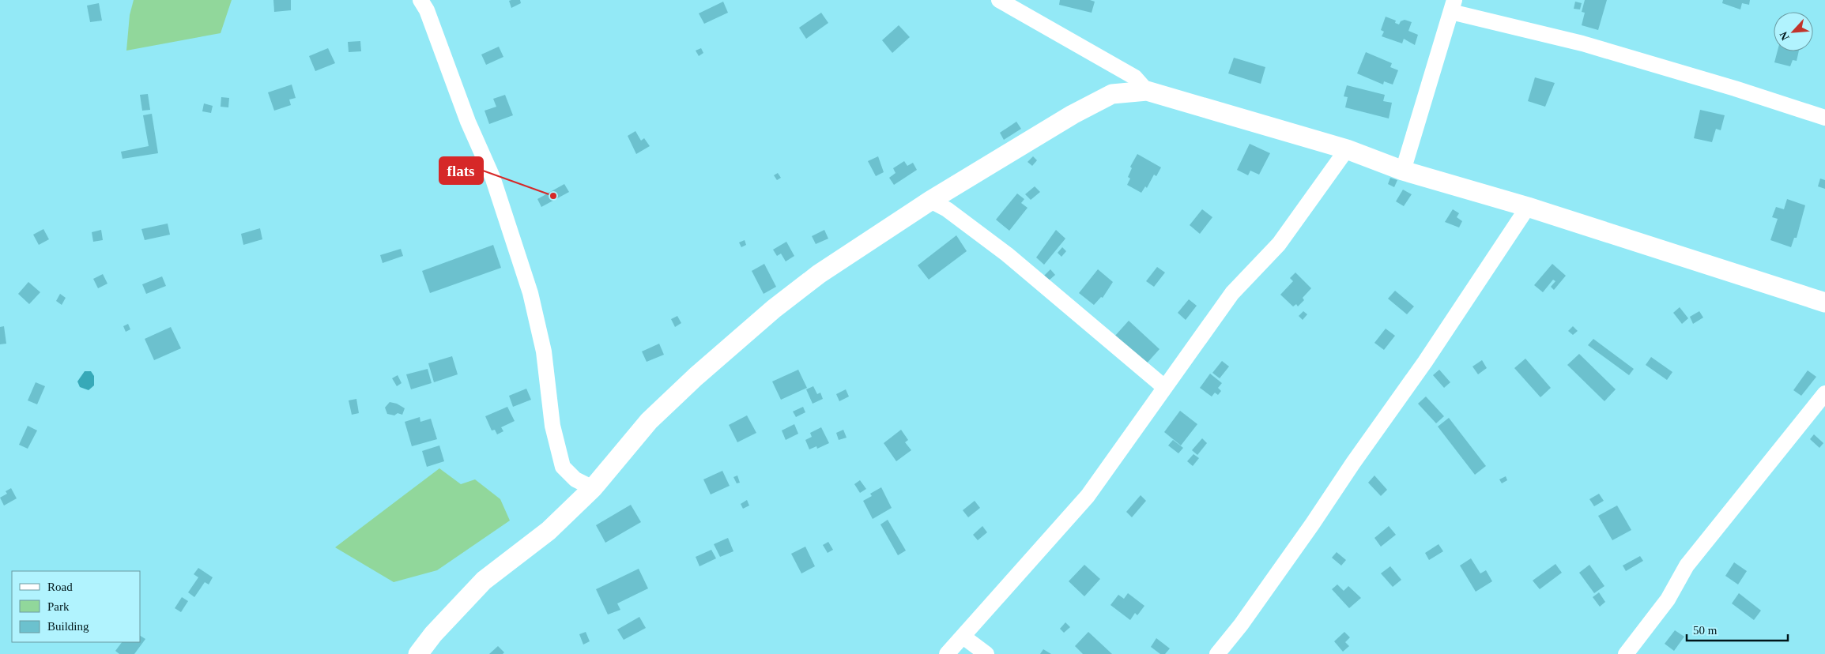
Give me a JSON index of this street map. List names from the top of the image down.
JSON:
{
  "places": ["flats"],
  "legend": ["Road", "Park", "Building"],
  "scale_bar": "50 m",
  "north": "bottom left"
}
